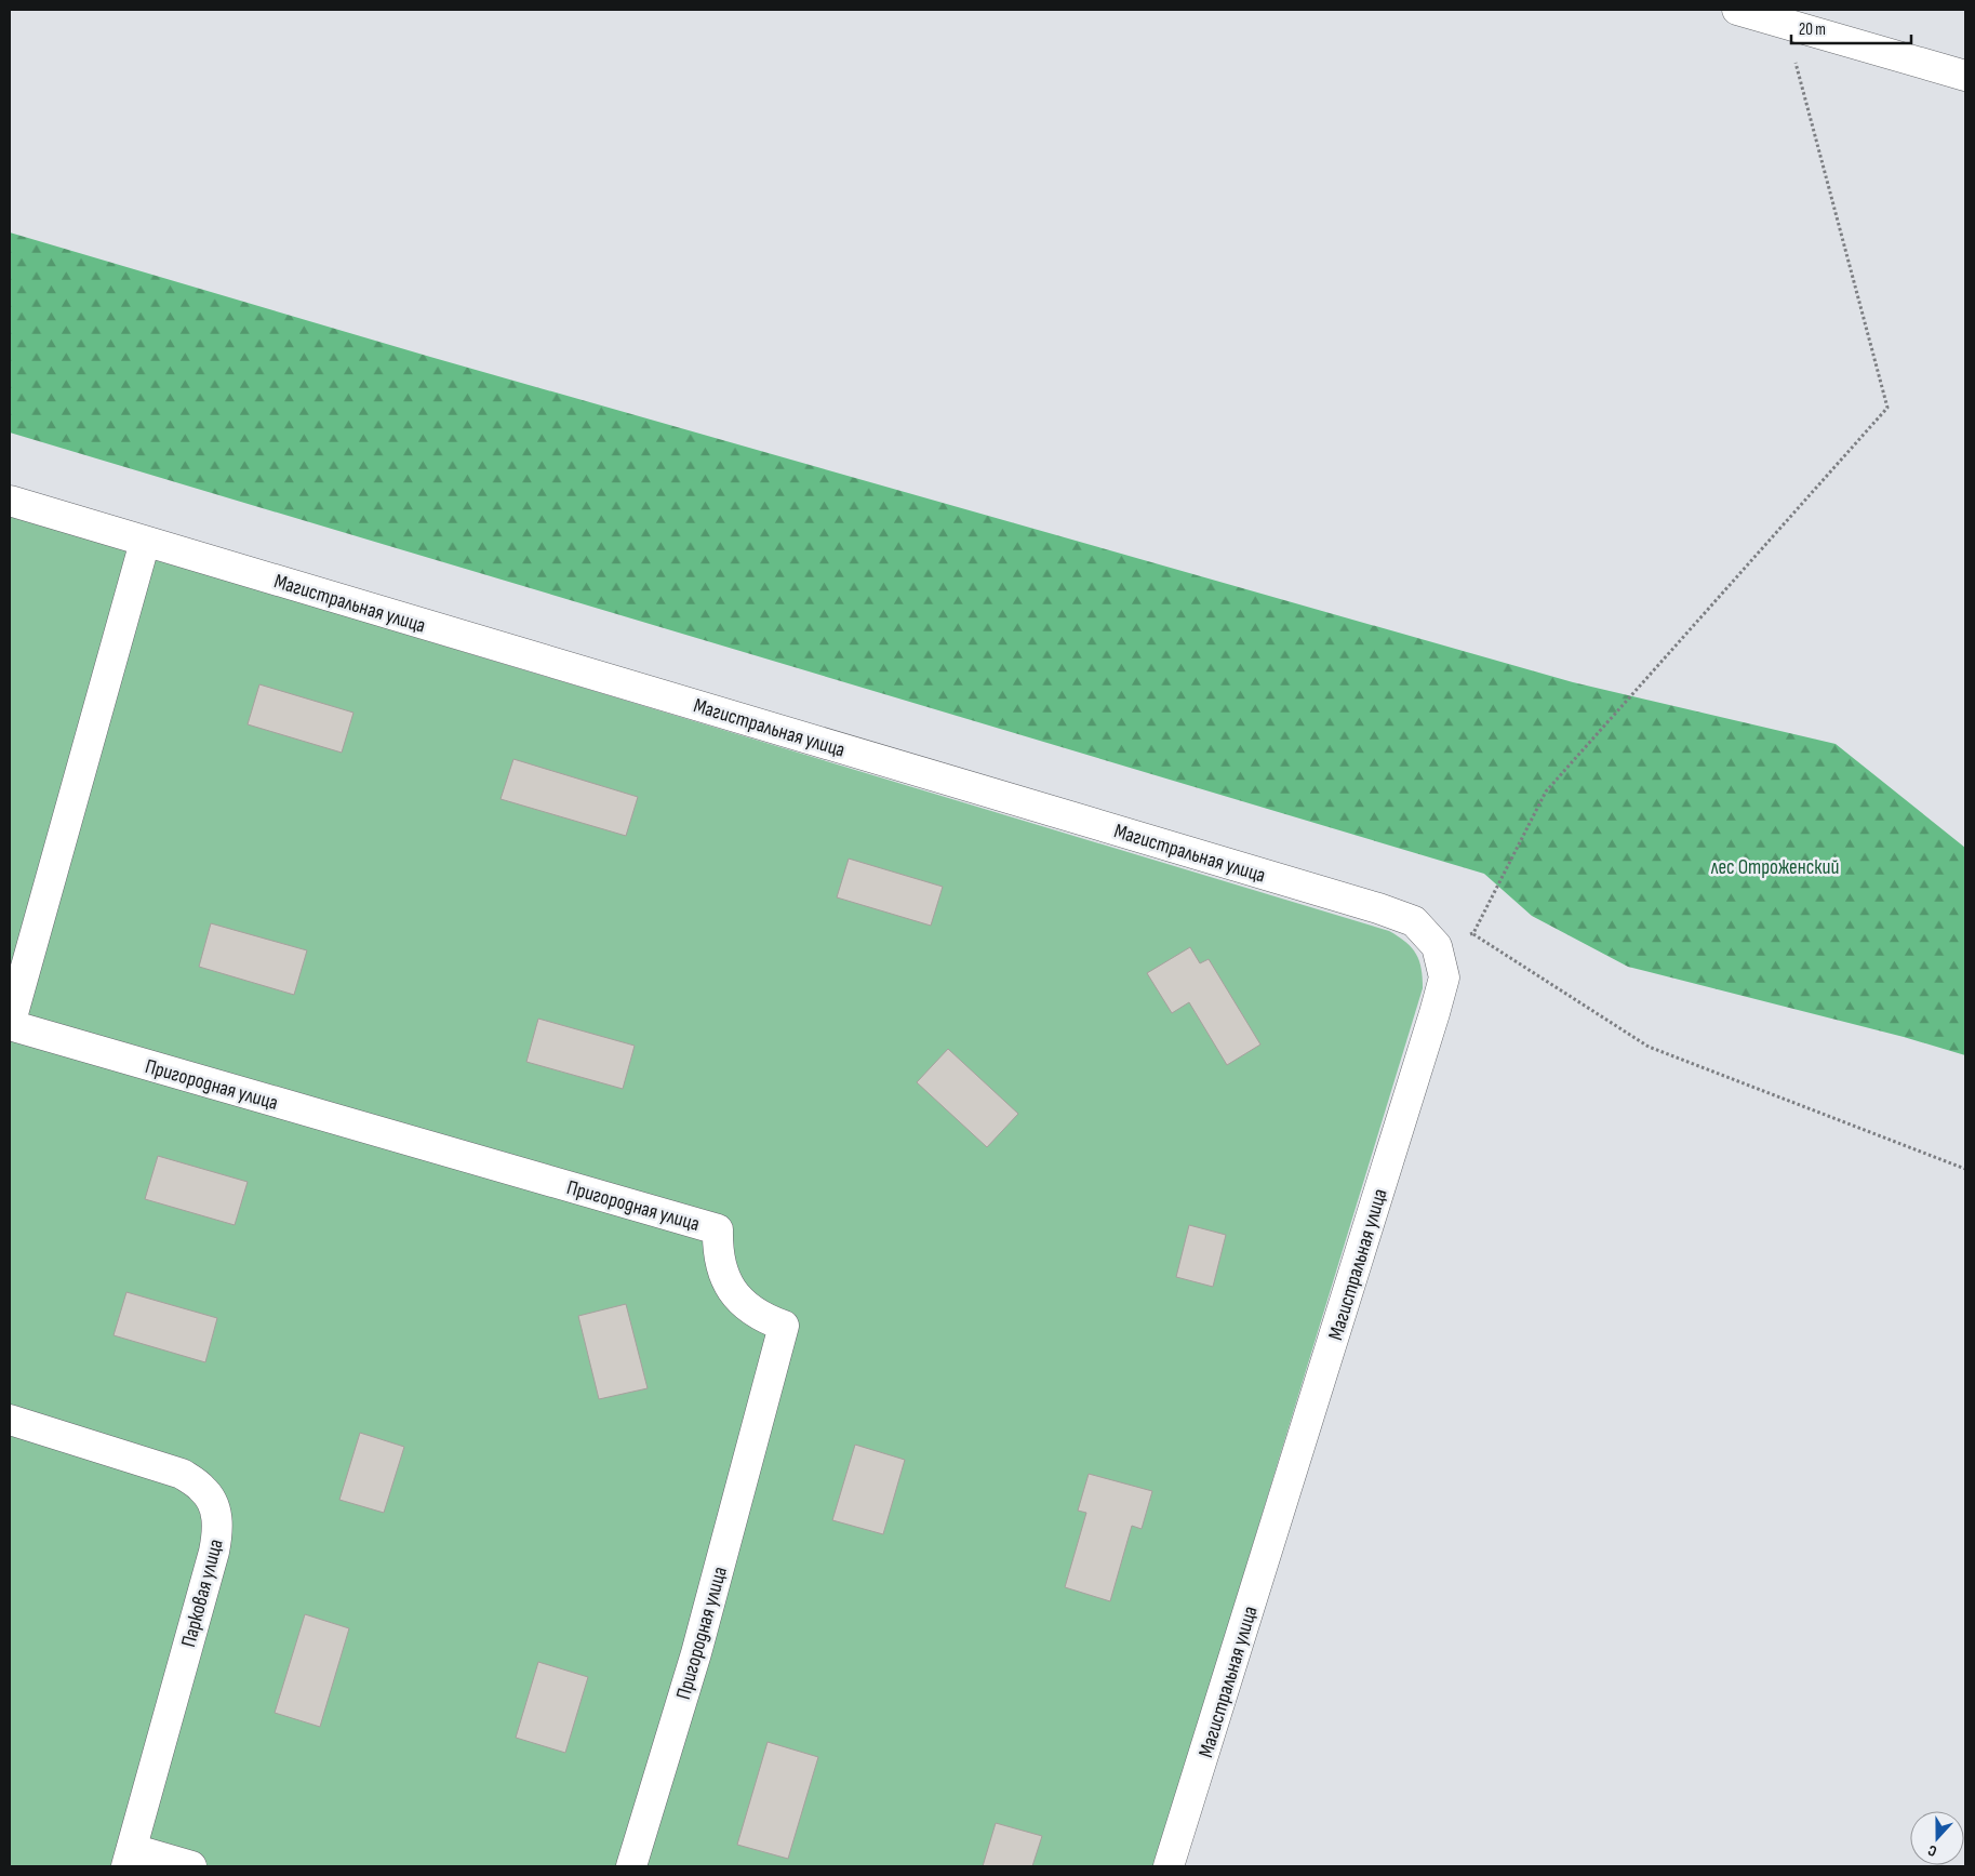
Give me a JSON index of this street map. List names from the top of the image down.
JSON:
{
  "streets": {
    "street": ["Магистральная улица", "Пригородная улица", "Парковая улица"]
  },
  "parks": ["лес Отроженский"],
  "scale_bar": "20 m",
  "north": "bottom"
}
